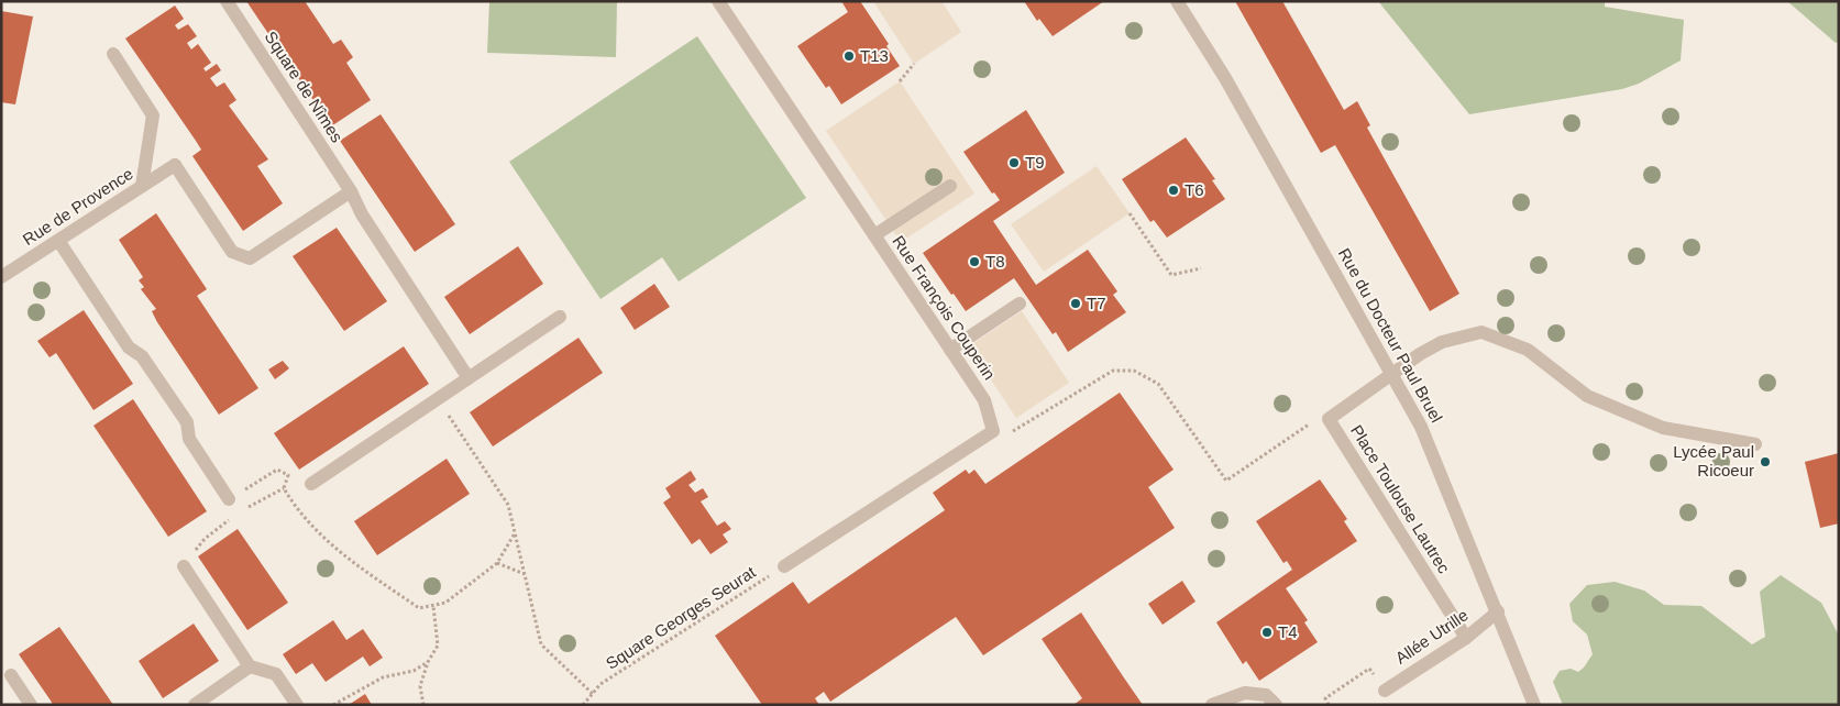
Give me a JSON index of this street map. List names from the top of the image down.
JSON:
{
  "streets": {
    "street": [
      "Square de Nîmes",
      "Rue de Provence",
      "Rue François Couperin",
      "Rue du Docteur Paul Bruel",
      "Place Toulouse Lautrec",
      "Allée Utrille"
    ],
    "path": ["Square Georges Seurat"]
  },
  "crossings": [
    ["Square de Nîmes", "Rue de Provence"],
    ["Rue du Docteur Paul Bruel", "Place Toulouse Lautrec"],
    ["Rue du Docteur Paul Bruel", "Allée Utrille"],
    ["Place Toulouse Lautrec", "Allée Utrille"]
  ],
  "places": [
    "T13",
    "T9",
    "T6",
    "T8",
    "T7",
    "Lycée Paul Ricoeur",
    "T4"
  ]
}
